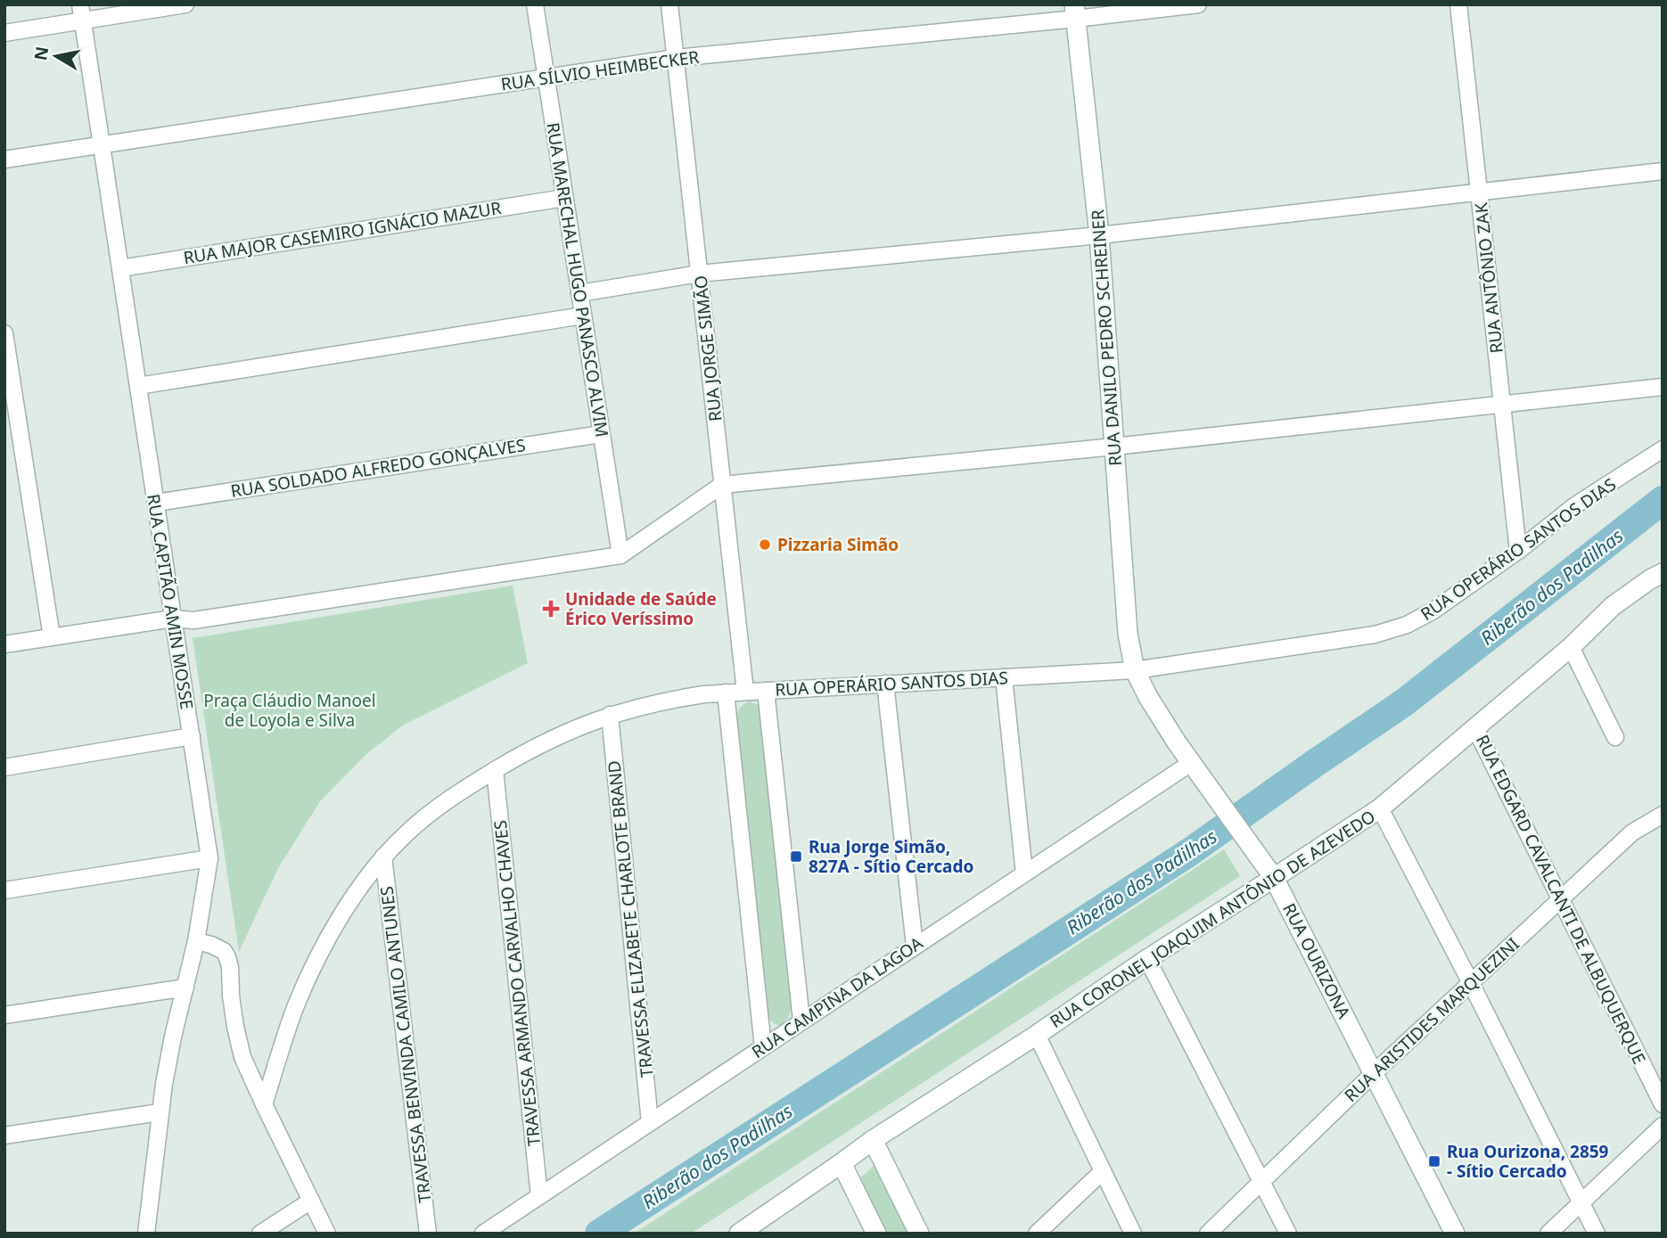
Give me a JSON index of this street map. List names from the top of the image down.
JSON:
{
  "streets": {
    "main road": ["RUA DANILO PEDRO SCHREINER", "RUA CORONEL JOAQUIM ANTÔNIO DE AZEVEDO", "RUA OURIZONA"],
    "street": [
      "RUA SÍLVIO HEIMBECKER",
      "RUA MAJOR CASEMIRO IGNÁCIO MAZUR",
      "RUA ANTÔNIO ZAK",
      "RUA MARECHAL HUGO PANASCO ALVIM",
      "RUA JORGE SIMÃO",
      "RUA SOLDADO ALFREDO GONÇALVES",
      "RUA OPERÁRIO SANTOS DIAS",
      "RUA CAPITÃO AMIN MOSSE",
      "RUA EDGARD CAVALCANTI DE ALBUQUERQUE",
      "TRAVESSA ELIZABETE CHARLOTE BRAND",
      "TRAVESSA ARMANDO CARVALHO CHAVES",
      "RUA CAMPINA DA LAGOA",
      "RUA ARISTIDES MARQUEZINI",
      "TRAVESSA BENVINDA CAMILO ANTUNES"
    ]
  },
  "crossings": [
    ["RUA SÍLVIO HEIMBECKER", "RUA MARECHAL HUGO PANASCO ALVIM"],
    ["RUA SÍLVIO HEIMBECKER", "RUA DANILO PEDRO SCHREINER"],
    ["RUA SÍLVIO HEIMBECKER", "RUA JORGE SIMÃO"],
    ["RUA SÍLVIO HEIMBECKER", "RUA CAPITÃO AMIN MOSSE"],
    ["RUA MAJOR CASEMIRO IGNÁCIO MAZUR", "RUA MARECHAL HUGO PANASCO ALVIM"],
    ["RUA MAJOR CASEMIRO IGNÁCIO MAZUR", "RUA CAPITÃO AMIN MOSSE"],
    ["RUA ANTÔNIO ZAK", "RUA OPERÁRIO SANTOS DIAS"],
    ["RUA MARECHAL HUGO PANASCO ALVIM", "RUA SOLDADO ALFREDO GONÇALVES"],
    ["RUA DANILO PEDRO SCHREINER", "RUA OPERÁRIO SANTOS DIAS"],
    ["RUA DANILO PEDRO SCHREINER", "RUA OURIZONA"],
    ["RUA JORGE SIMÃO", "RUA OPERÁRIO SANTOS DIAS"],
    ["RUA SOLDADO ALFREDO GONÇALVES", "RUA CAPITÃO AMIN MOSSE"],
    ["RUA OPERÁRIO SANTOS DIAS", "TRAVESSA ELIZABETE CHARLOTE BRAND"],
    ["RUA OPERÁRIO SANTOS DIAS", "RUA OURIZONA"],
    ["RUA OPERÁRIO SANTOS DIAS", "TRAVESSA ARMANDO CARVALHO CHAVES"],
    ["RUA OPERÁRIO SANTOS DIAS", "TRAVESSA BENVINDA CAMILO ANTUNES"],
    ["RUA EDGARD CAVALCANTI DE ALBUQUERQUE", "RUA CORONEL JOAQUIM ANTÔNIO DE AZEVEDO"],
    ["RUA EDGARD CAVALCANTI DE ALBUQUERQUE", "RUA ARISTIDES MARQUEZINI"],
    ["TRAVESSA ELIZABETE CHARLOTE BRAND", "RUA CAMPINA DA LAGOA"],
    ["RUA CORONEL JOAQUIM ANTÔNIO DE AZEVEDO", "RUA OURIZONA"],
    ["RUA OURIZONA", "RUA CAMPINA DA LAGOA"],
    ["RUA OURIZONA", "RUA ARISTIDES MARQUEZINI"],
    ["TRAVESSA ARMANDO CARVALHO CHAVES", "RUA CAMPINA DA LAGOA"]
  ],
  "water": ["Riberão dos Padilhas"],
  "parks": ["Praça Cláudio Manoel de Loyola e Silva"],
  "places": {
    "other": ["Pizzaria Simão"],
    "health": ["Unidade de Saúde Érico Veríssimo"],
    "transit": ["Rua Jorge Simão, 827A - Sítio Cercado", "Rua Ourizona, 2859 - Sítio Cercado"]
  },
  "north": "left"
}
